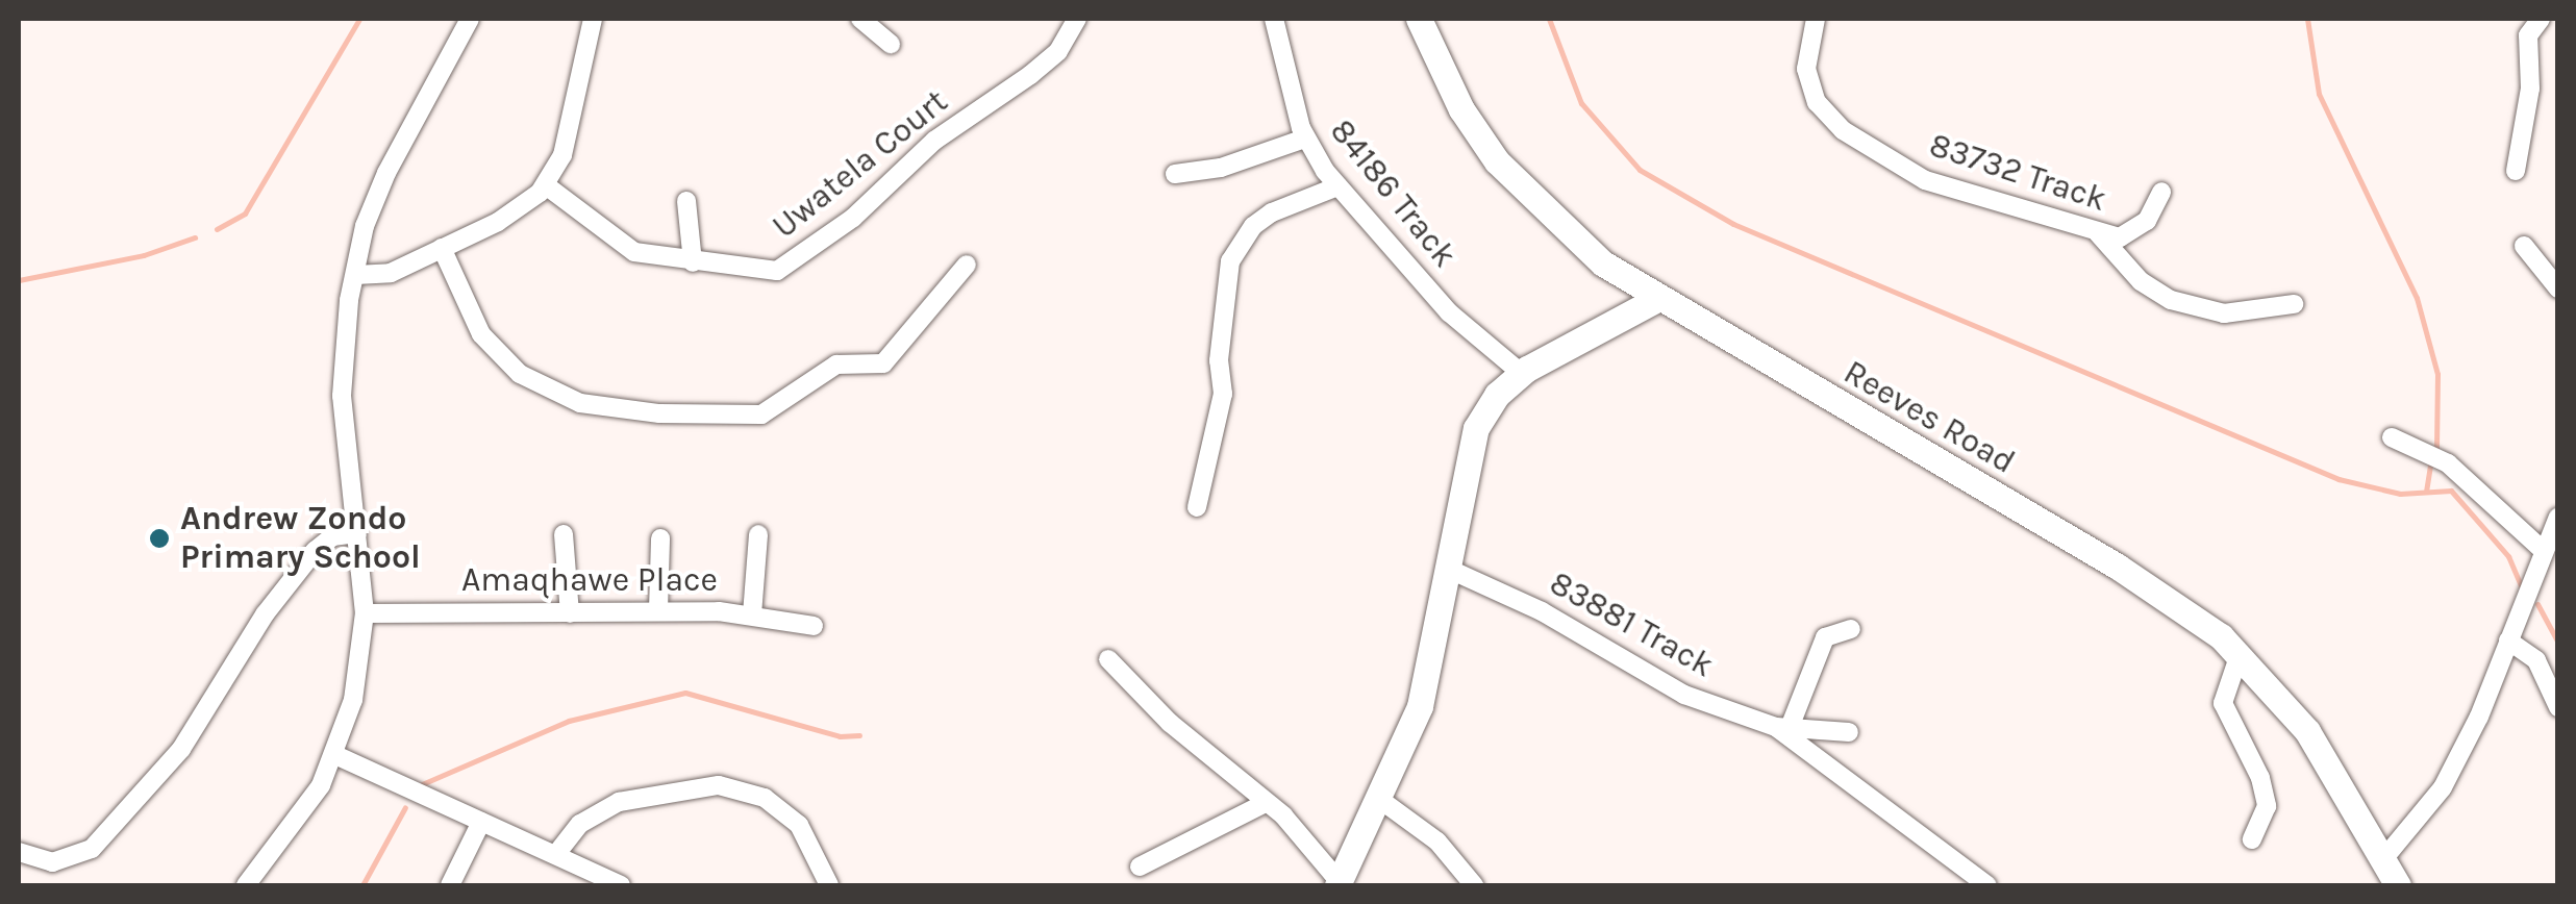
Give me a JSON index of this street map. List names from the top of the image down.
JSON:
{
  "streets": {
    "street": [
      "Uwatela Court",
      "83732 Track",
      "84186 Track",
      "Reeves Road",
      "Amaqhawe Place",
      "83881 Track"
    ]
  },
  "places": ["Andrew Zondo Primary School"]
}
